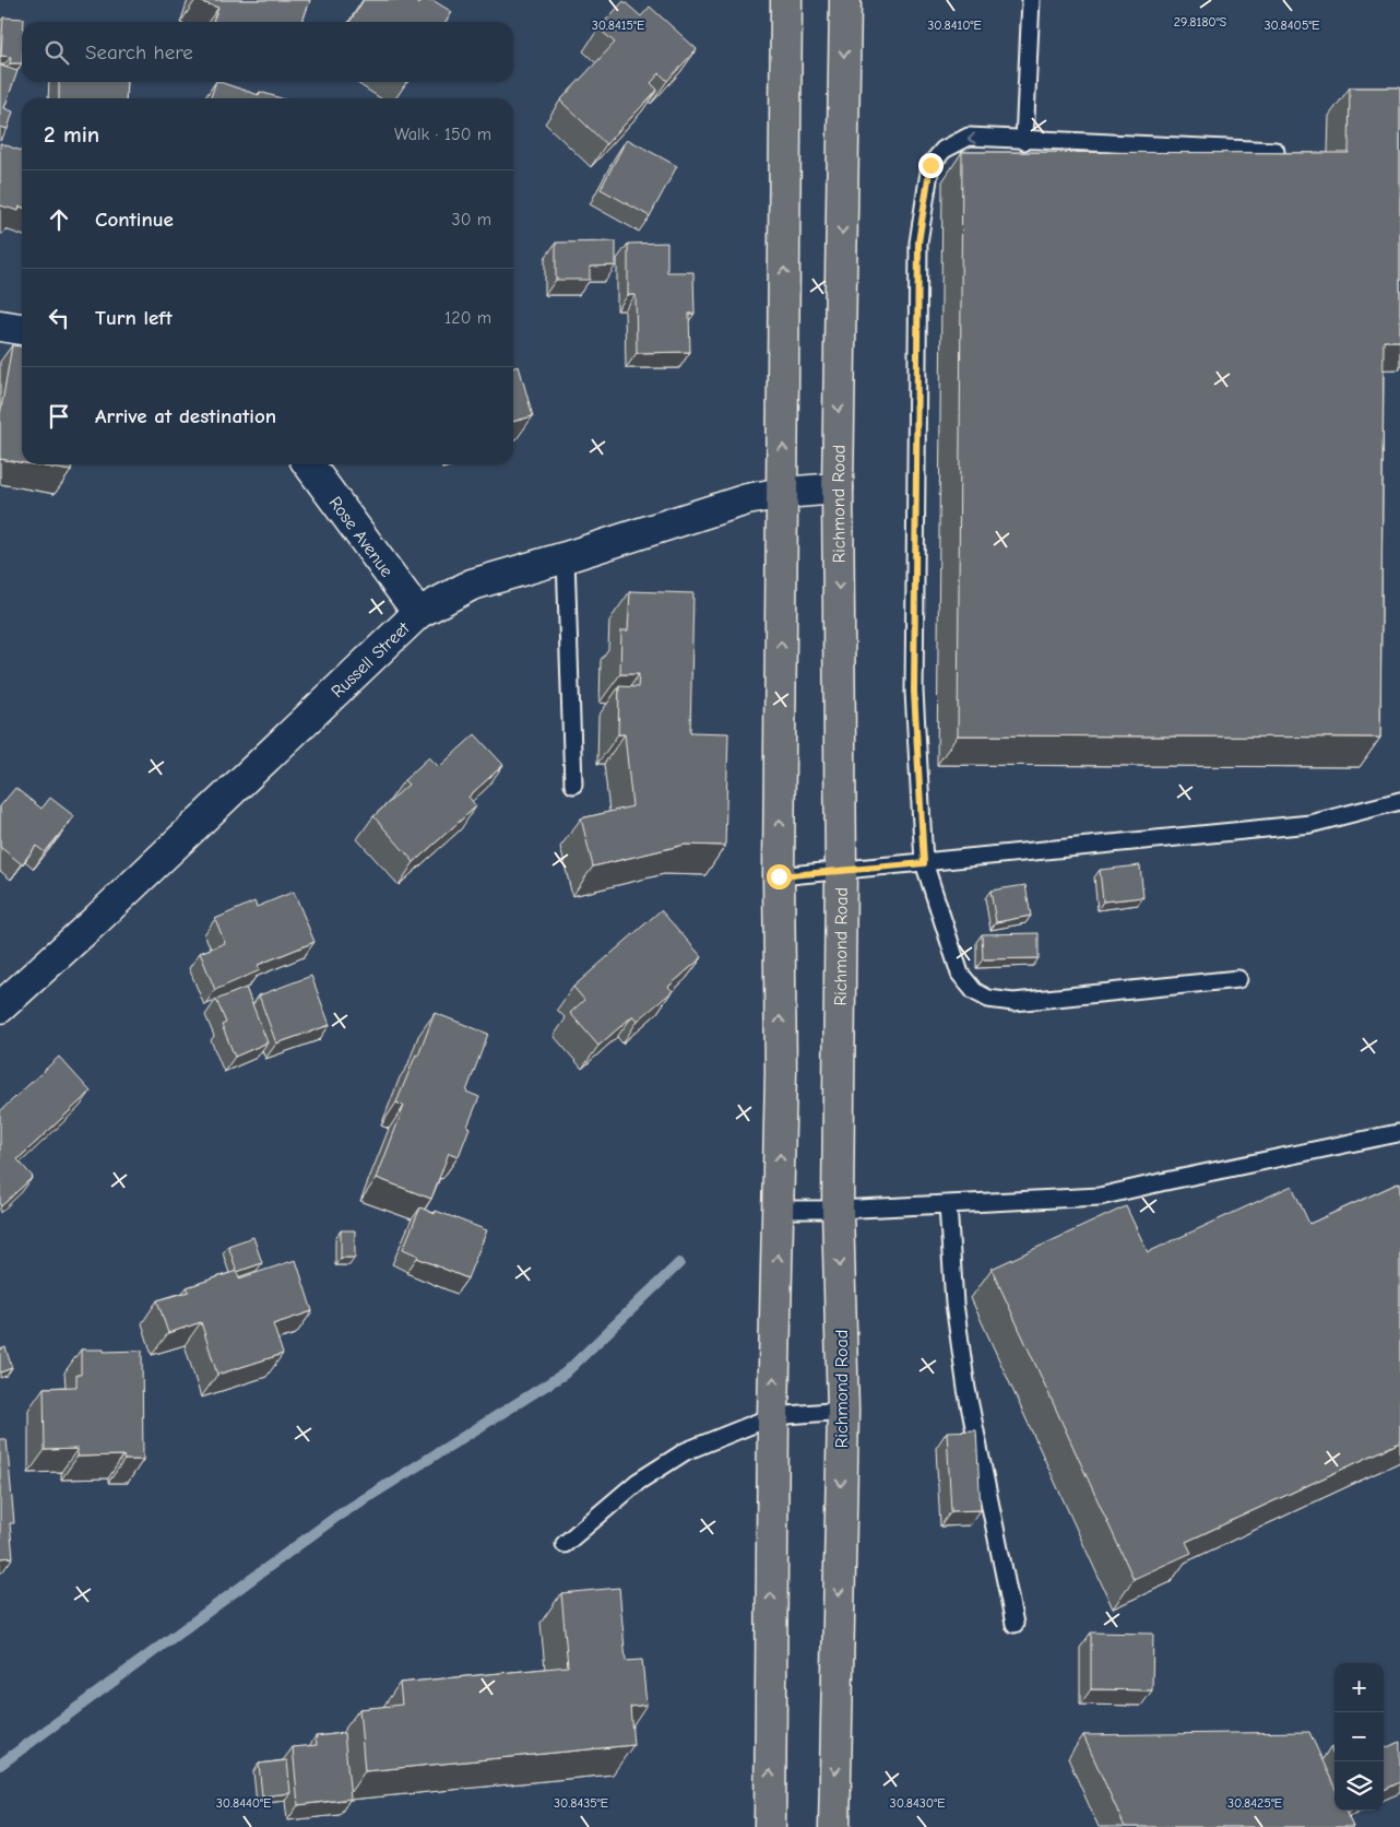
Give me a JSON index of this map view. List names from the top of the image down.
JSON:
{
  "streets": {
    "highway": ["Richmond Road"],
    "street": ["Rose Avenue", "Russell Street"]
  },
  "crossings": [
    ["Richmond Road", "Russell Street"],
    ["Rose Avenue", "Russell Street"]
  ],
  "page": {
    "search": "Search here",
    "heading": ["2 min", "Walk · 150 m"],
    "list": [
      ["Continue", "30 m"],
      ["Turn left", "120 m"],
      "Arrive at destination"
    ],
    "map_buttons": ["+", "−"]
  },
  "coordinates": [
    "29.8180°S",
    "30.8415°E",
    "30.8410°E",
    "30.8405°E",
    "30.8440°E",
    "30.8435°E",
    "30.8430°E",
    "30.8425°E"
  ]
}
